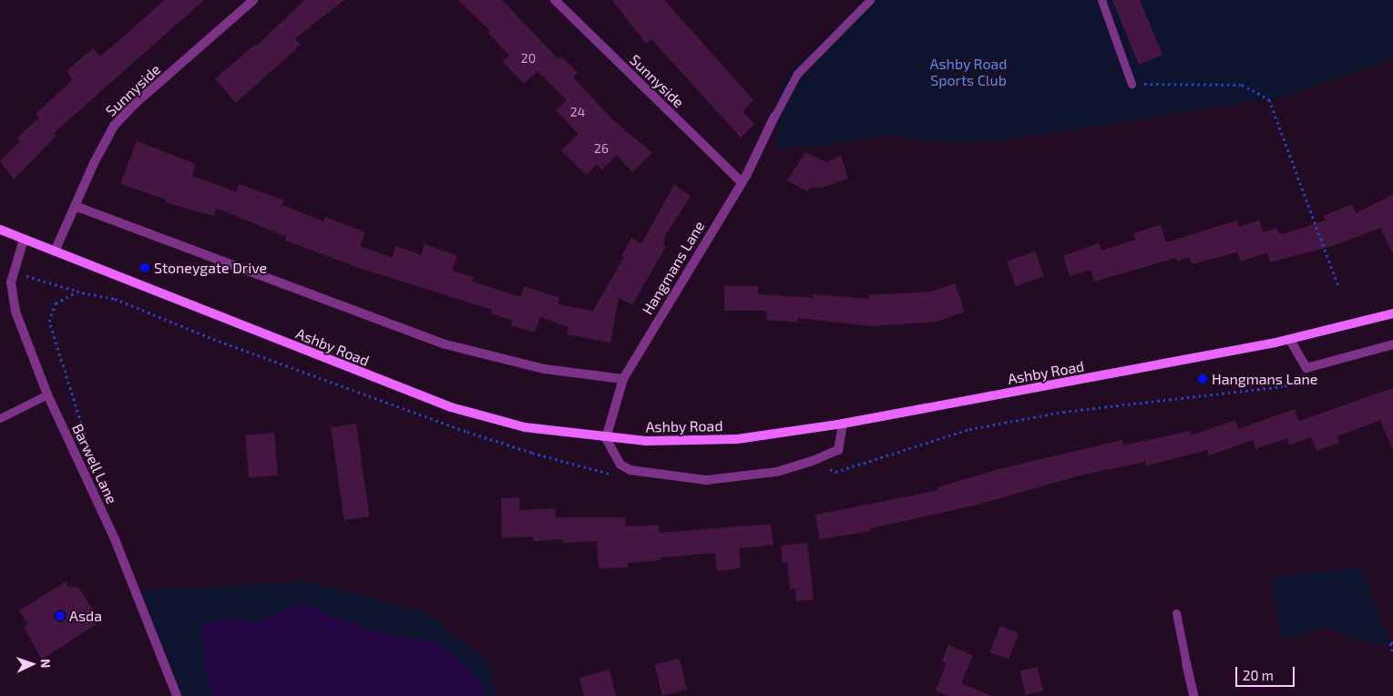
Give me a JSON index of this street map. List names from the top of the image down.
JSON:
{
  "streets": {
    "main road": ["Ashby Road"],
    "street": ["Sunnyside", "Hangmans Lane", "Barwell Lane"]
  },
  "crossings": [
    ["Sunnyside", "Hangmans Lane"],
    ["Sunnyside", "Ashby Road"],
    ["Hangmans Lane", "Ashby Road"],
    ["Ashby Road", "Barwell Lane"]
  ],
  "parks": ["Ashby Road Sports Club"],
  "places": ["Stoneygate Drive", "Hangmans Lane", "Asda"],
  "house_numbers": ["20", "24", "26"],
  "scale_bar": "20 m",
  "north": "right"
}
